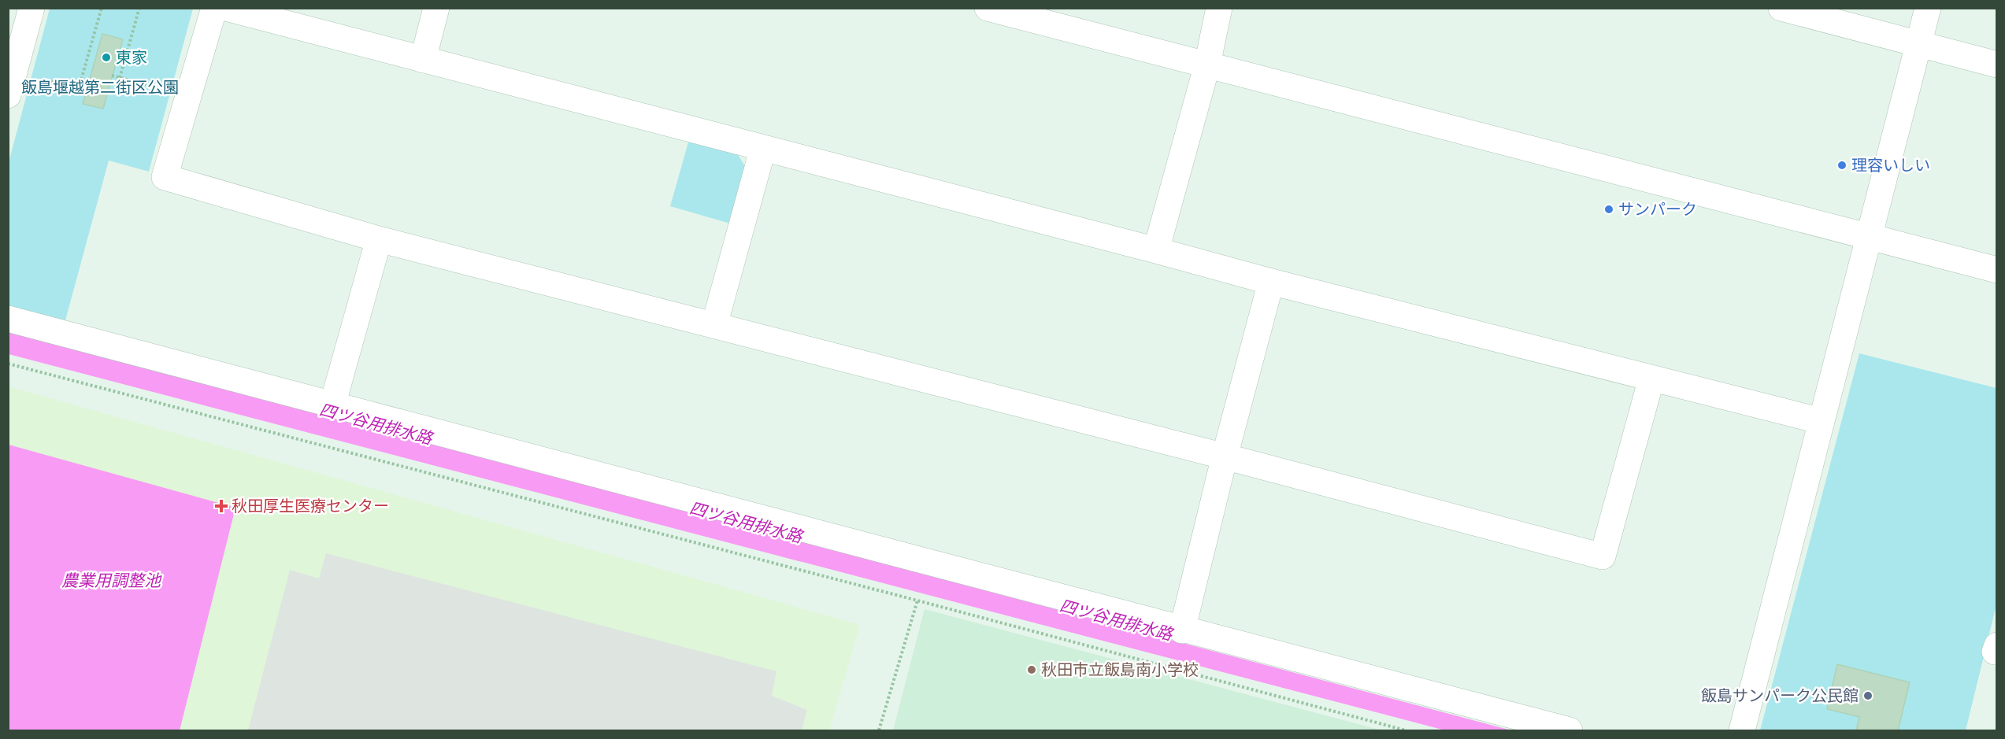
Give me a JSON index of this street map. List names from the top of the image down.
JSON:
{
  "water": ["四ツ谷用排水路", "農業用調整池"],
  "parks": ["飯島堰越第二街区公園"],
  "places": {
    "other": [
      "東家",
      "理容いしい",
      "サンパーク",
      "秋田市立飯島南小学校",
      "飯島サンパーク公民館"
    ],
    "health": ["秋田厚生医療センター"]
  }
}
